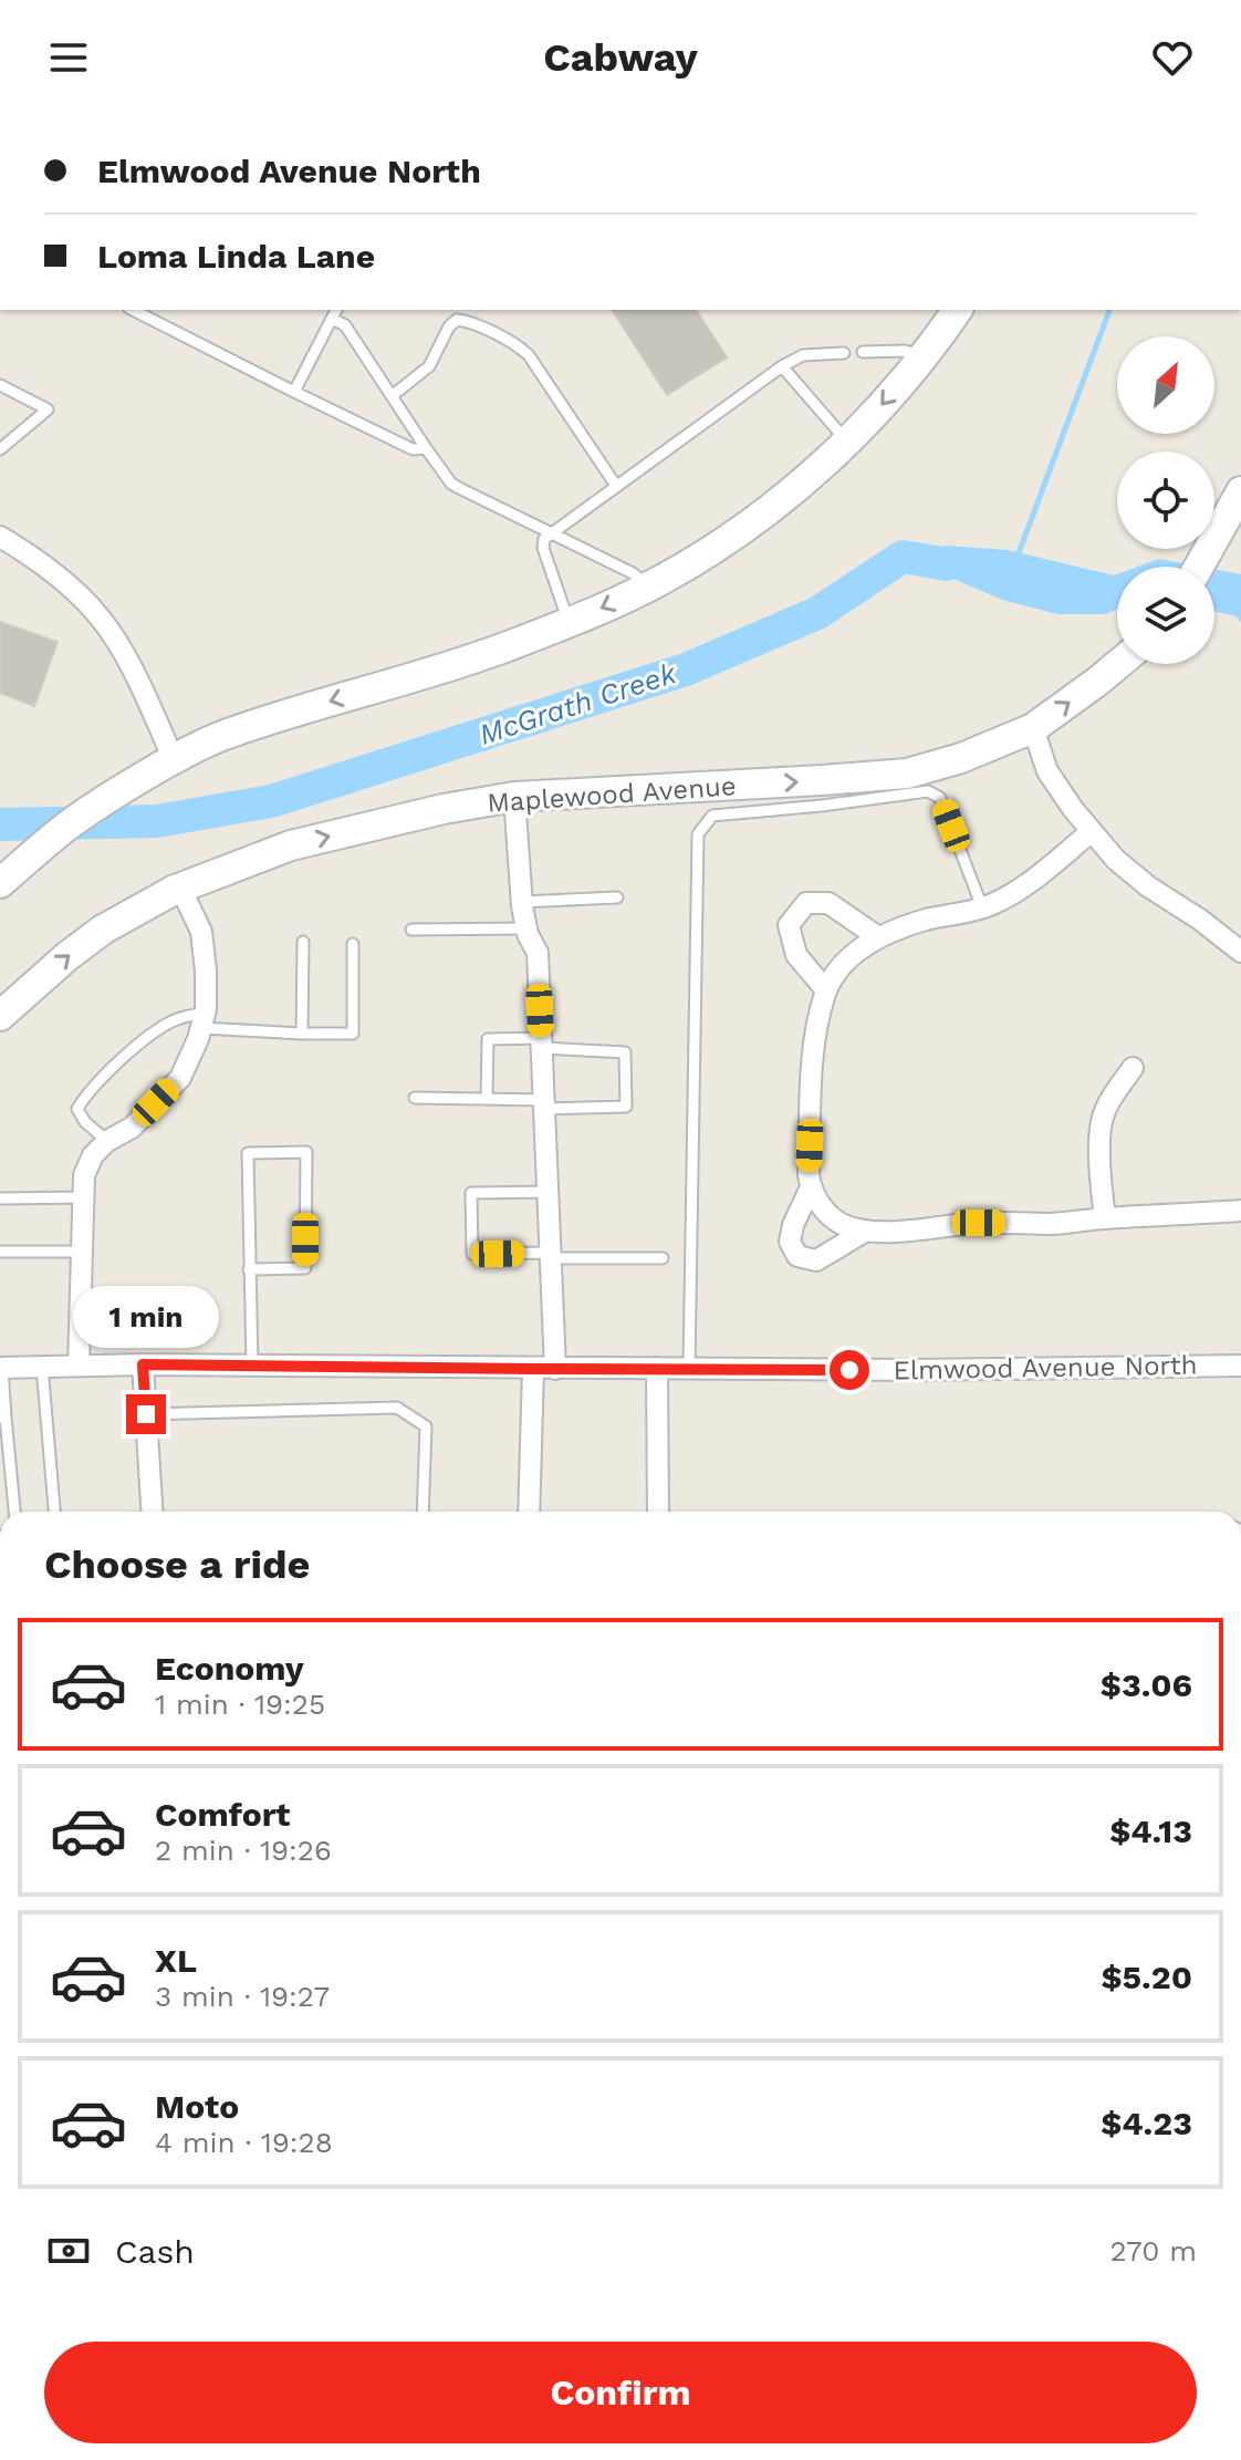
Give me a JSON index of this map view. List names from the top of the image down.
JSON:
{
  "streets": {
    "street": ["Maplewood Avenue", "Elmwood Avenue North"]
  },
  "water": ["McGrath Creek"],
  "north": "top right",
  "page": {
    "header": "Cabway",
    "banner": ["Elmwood Avenue North", "Loma Linda Lane"],
    "bubble": "1 min",
    "heading": "Choose a ride",
    "list": [
      {
        "name": "Economy",
        "note": "1 min · 19:25",
        "value": "$3.06"
      },
      {
        "name": "Comfort",
        "note": "2 min · 19:26",
        "value": "$4.13"
      },
      {
        "name": "XL",
        "note": "3 min · 19:27",
        "value": "$5.20"
      },
      {
        "name": "Moto",
        "note": "4 min · 19:28",
        "value": "$4.23"
      }
    ],
    "pay": ["Cash", "270 m"],
    "buttons": "Confirm"
  }
}
